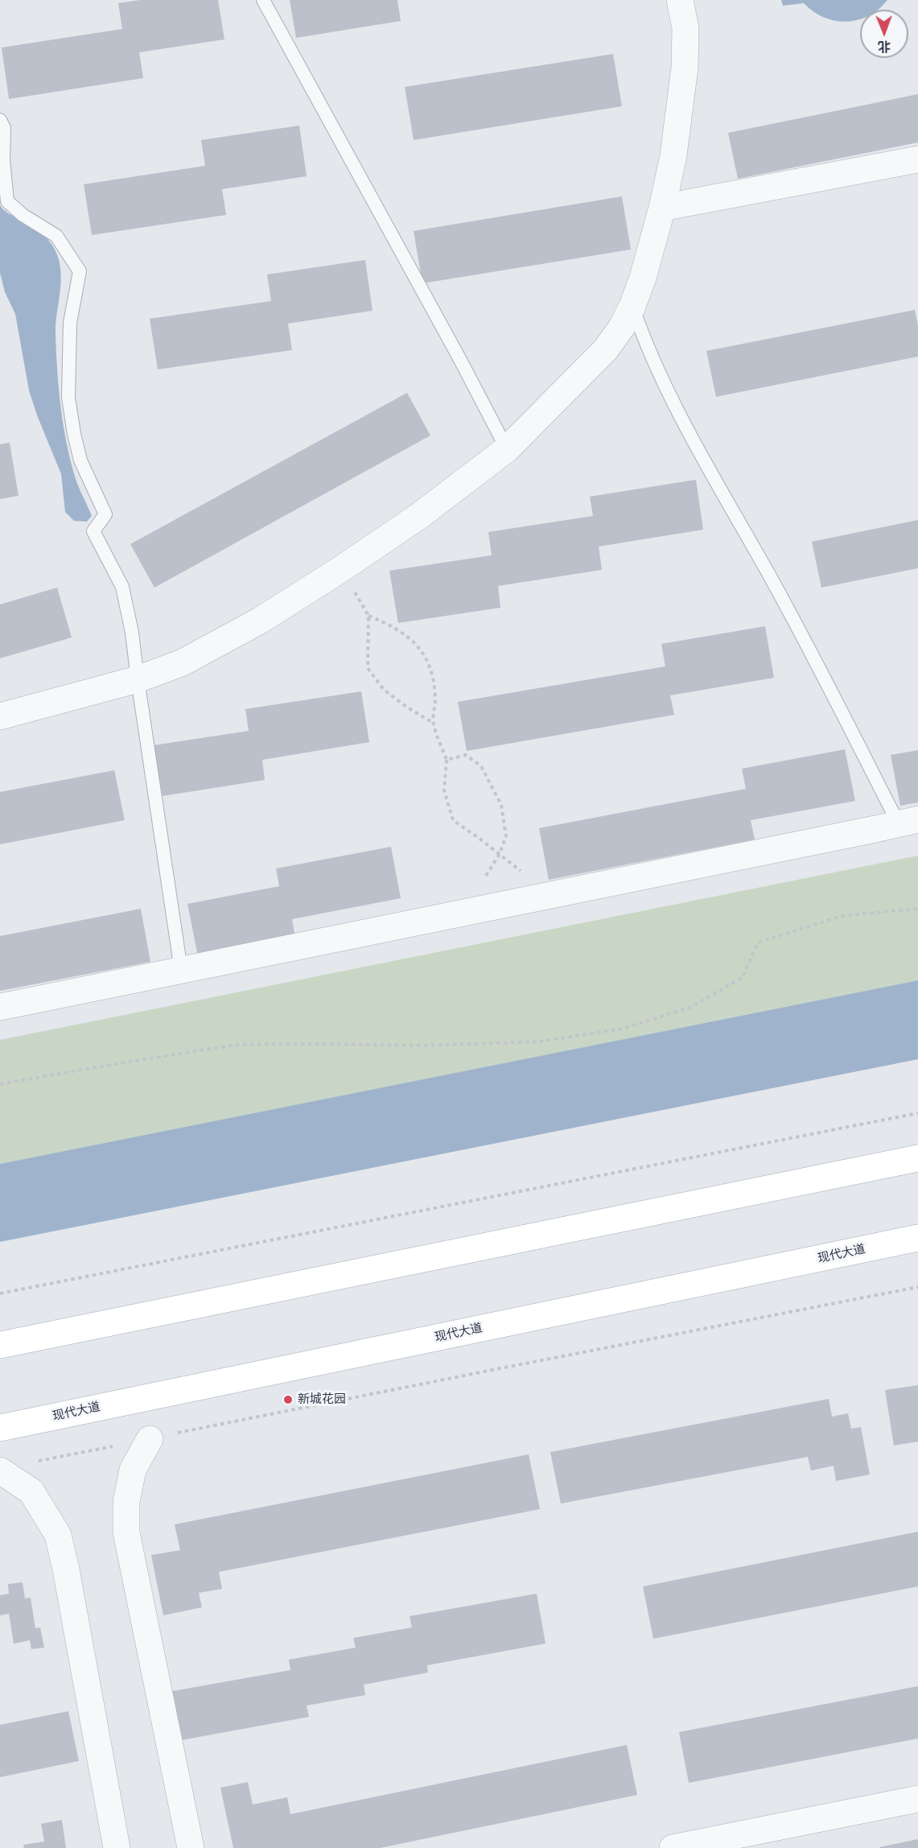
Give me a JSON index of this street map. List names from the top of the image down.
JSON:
{
  "streets": {
    "main road": ["现代大道"]
  },
  "places": ["新城花园"],
  "north": "bottom"
}
